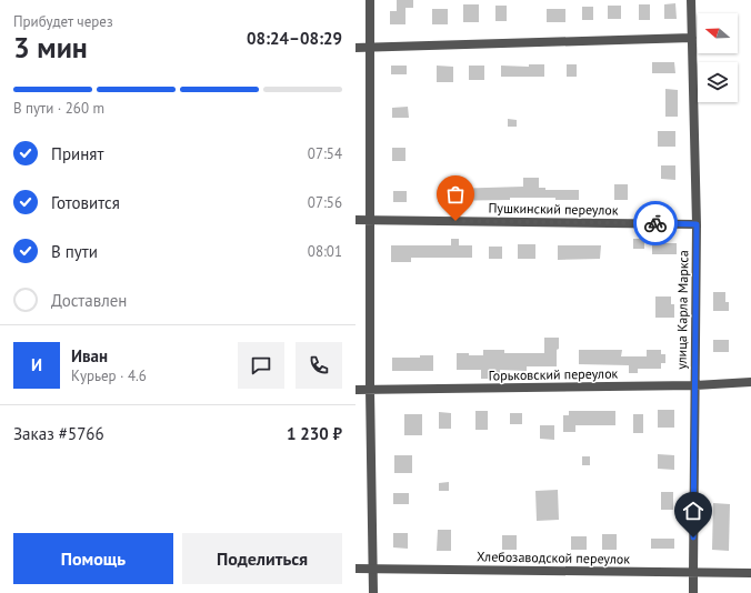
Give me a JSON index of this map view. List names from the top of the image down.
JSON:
{
  "streets": {
    "street": [
      "Пушкинский переулок",
      "улица Карла Маркса",
      "Горьковский переулок",
      "Хлебозаводской переулок"
    ]
  },
  "crossings": [
    ["Пушкинский переулок", "улица Карла Маркса"],
    ["улица Карла Маркса", "Горьковский переулок"],
    ["улица Карла Маркса", "Хлебозаводской переулок"]
  ],
  "north": "left",
  "page": {
    "heading": ["3 мин", "Прибудет через", "08:24–08:29"],
    "panel": [
      "Иван",
      "Курьер · 4.6",
      "Заказ #5766",
      "1 230 ₽"
    ],
    "bar": "В пути · 260 m",
    "list": [
      ["Принят", "07:54"],
      ["Готовится", "07:56"],
      ["В пути", "08:01"],
      "Доставлен"
    ],
    "round": "И",
    "buttons": ["Помощь", "Поделиться"]
  }
}
